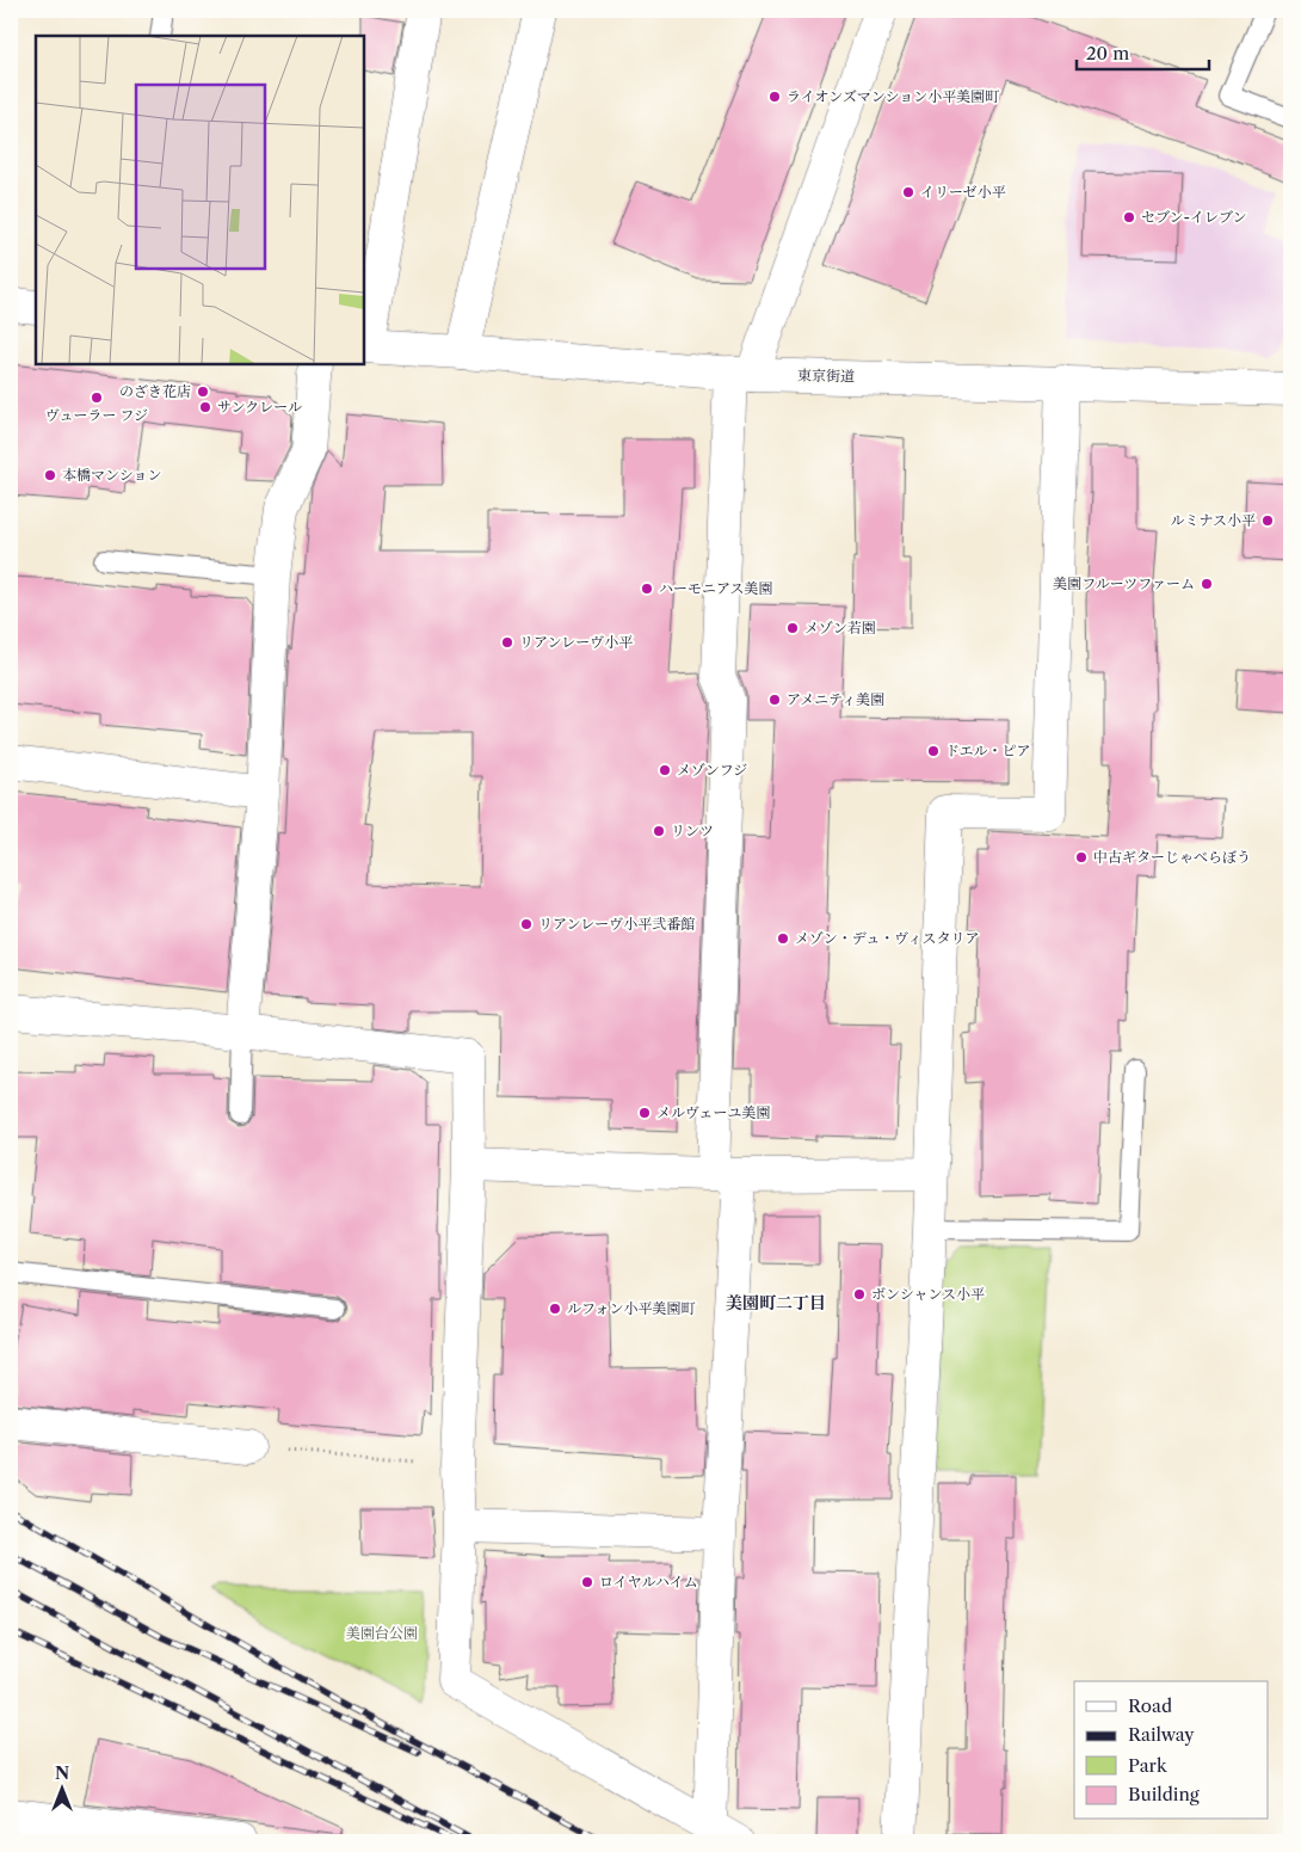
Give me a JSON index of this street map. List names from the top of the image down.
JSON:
{
  "streets": {
    "street": ["東京街道"]
  },
  "districts": ["美園町二丁目"],
  "parks": ["美園台公園"],
  "places": [
    "ライオンズマンション小平美園町",
    "イリーゼ小平",
    "セブン-イレブン",
    "のざき花店",
    "ヴューラー フジ",
    "サンクレール",
    "本橋マンション",
    "ルミナス小平",
    "美園フルーツファーム",
    "ハーモニアス美園",
    "メゾン若園",
    "リアンレーヴ小平",
    "アメニティ美園",
    "ドエル・ピア",
    "メゾンフジ",
    "リンツ",
    "中古ギターじゃべらぼう",
    "リアンレーヴ小平弐番館",
    "メゾン・デュ・ヴィスタリア",
    "メルヴェーユ美園",
    "ボンシャンス小平",
    "ルフォン小平美園町",
    "ロイヤルハイム"
  ],
  "legend": [
    "Road",
    "Railway",
    "Park",
    "Building"
  ],
  "scale_bar": "20 m",
  "north": "top"
}
